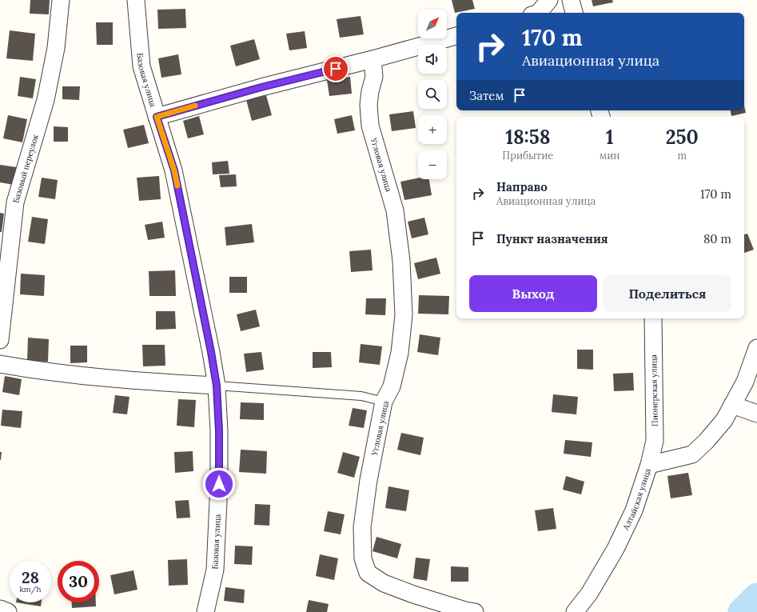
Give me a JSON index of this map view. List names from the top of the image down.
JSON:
{
  "streets": {
    "street": [
      "Базовая улица",
      "Угловая улица",
      "Базовый переулок",
      "Пионерская улица",
      "Алтайская улица"
    ]
  },
  "crossings": [
    ["Пионерская улица", "Алтайская улица"]
  ],
  "north": "top right",
  "page": {
    "map_buttons": ["+", "−"],
    "turn": ["170 m", "Авиационная улица"],
    "then": "Затем",
    "eta": [
      "18:58",
      "Прибытие",
      "1",
      "мин",
      "250",
      "m"
    ],
    "list": [
      {
        "name": "Направо",
        "note": "Авиационная улица",
        "value": "170 m"
      },
      {
        "name": "Пункт назначения",
        "value": "80 m"
      }
    ],
    "buttons": ["Выход", "Поделиться"],
    "speed": "28 km/h",
    "limit": "30"
  }
}
